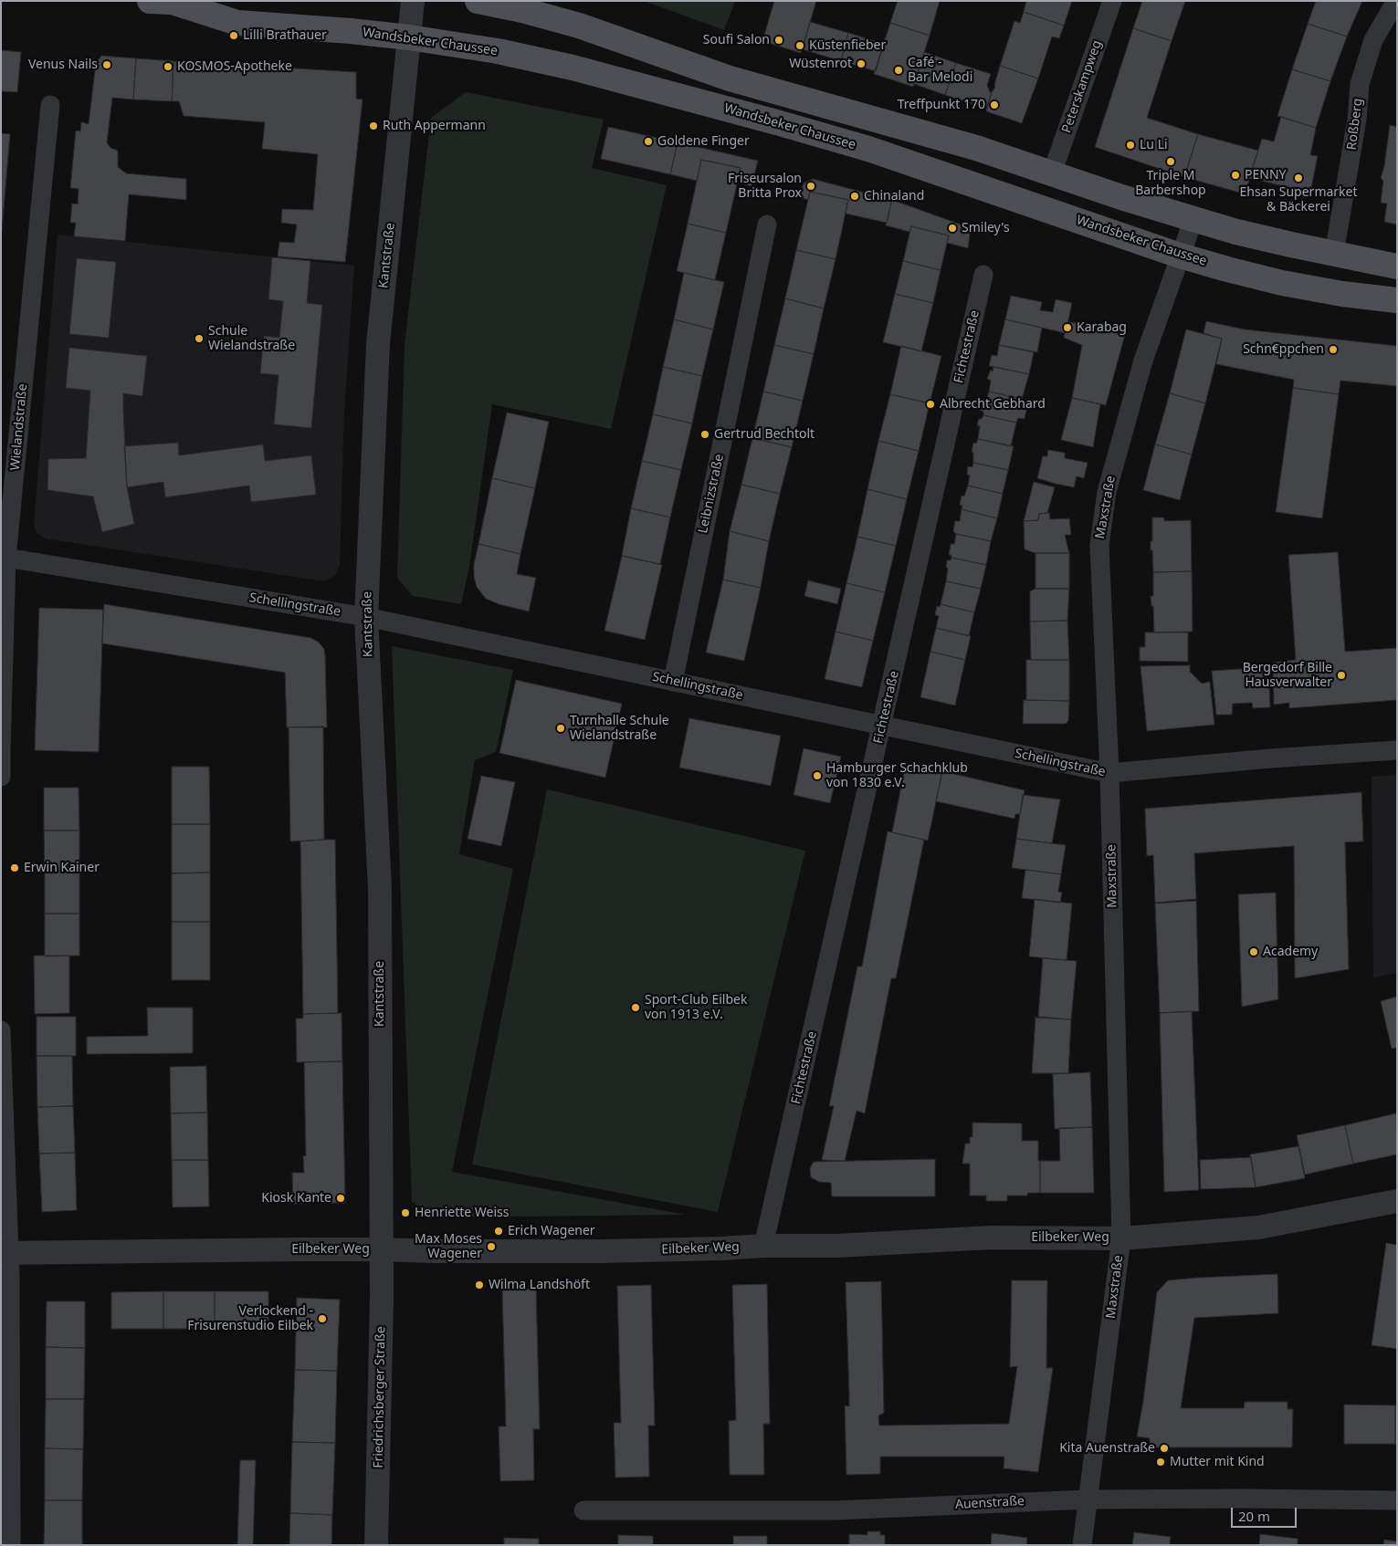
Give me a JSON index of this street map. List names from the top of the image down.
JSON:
{
  "streets": {
    "main road": ["Wandsbeker Chaussee"],
    "street": [
      "Peterskampweg",
      "Roßberg",
      "Kantstraße",
      "Fichtestraße",
      "Wielandstraße",
      "Leibnizstraße",
      "Maxstraße",
      "Schellingstraße",
      "Eilbeker Weg",
      "Friedrichsberger Straße",
      "Auenstraße"
    ]
  },
  "crossings": [
    ["Wandsbeker Chaussee", "Kantstraße"],
    ["Wandsbeker Chaussee", "Maxstraße"],
    ["Kantstraße", "Schellingstraße"],
    ["Kantstraße", "Eilbeker Weg"],
    ["Kantstraße", "Friedrichsberger Straße"],
    ["Fichtestraße", "Schellingstraße"],
    ["Fichtestraße", "Eilbeker Weg"],
    ["Wielandstraße", "Schellingstraße"],
    ["Leibnizstraße", "Schellingstraße"],
    ["Maxstraße", "Schellingstraße"],
    ["Maxstraße", "Eilbeker Weg"],
    ["Maxstraße", "Auenstraße"],
    ["Eilbeker Weg", "Friedrichsberger Straße"]
  ],
  "places": [
    "Lilli Brathauer",
    "Soufi Salon",
    "Küstenfieber",
    "Wüstenrot",
    "Venus Nails",
    "KOSMOS-Apotheke",
    "Café - Bar Melodi",
    "Treffpunkt 170",
    "Ruth Appermann",
    "Goldene Finger",
    "Lu Li",
    "Triple M Barbershop",
    "PENNY",
    "Ehsan Supermarket & Bäckerei",
    "Friseursalon Britta Prox",
    "Chinaland",
    "Smiley's",
    "Karabag",
    "Schule Wielandstraße",
    "Schn€ppchen",
    "Albrecht Gebhard",
    "Gertrud Bechtolt",
    "Bergedorf Bille Hausverwalter",
    "Turnhalle Schule Wielandstraße",
    "Hamburger Schachklub von 1830 e.V.",
    "Erwin Kainer",
    "Academy",
    "Sport-Club Eilbek von 1913 e.V.",
    "Kiosk Kante",
    "Henriette Weiss",
    "Erich Wagener",
    "Max Moses Wagener",
    "Wilma Landshöft",
    "Verlockend - Frisurenstudio Eilbek",
    "Kita Auenstraße",
    "Mutter mit Kind"
  ],
  "scale_bar": "20 m"
}
